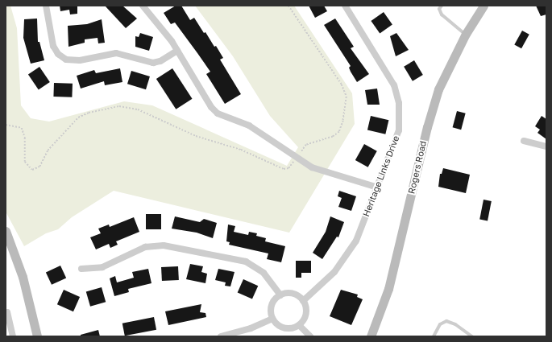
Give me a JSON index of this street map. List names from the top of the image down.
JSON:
{
  "streets": {
    "main road": ["Rogers Road"],
    "street": ["Heritage Links Drive"]
  }
}
